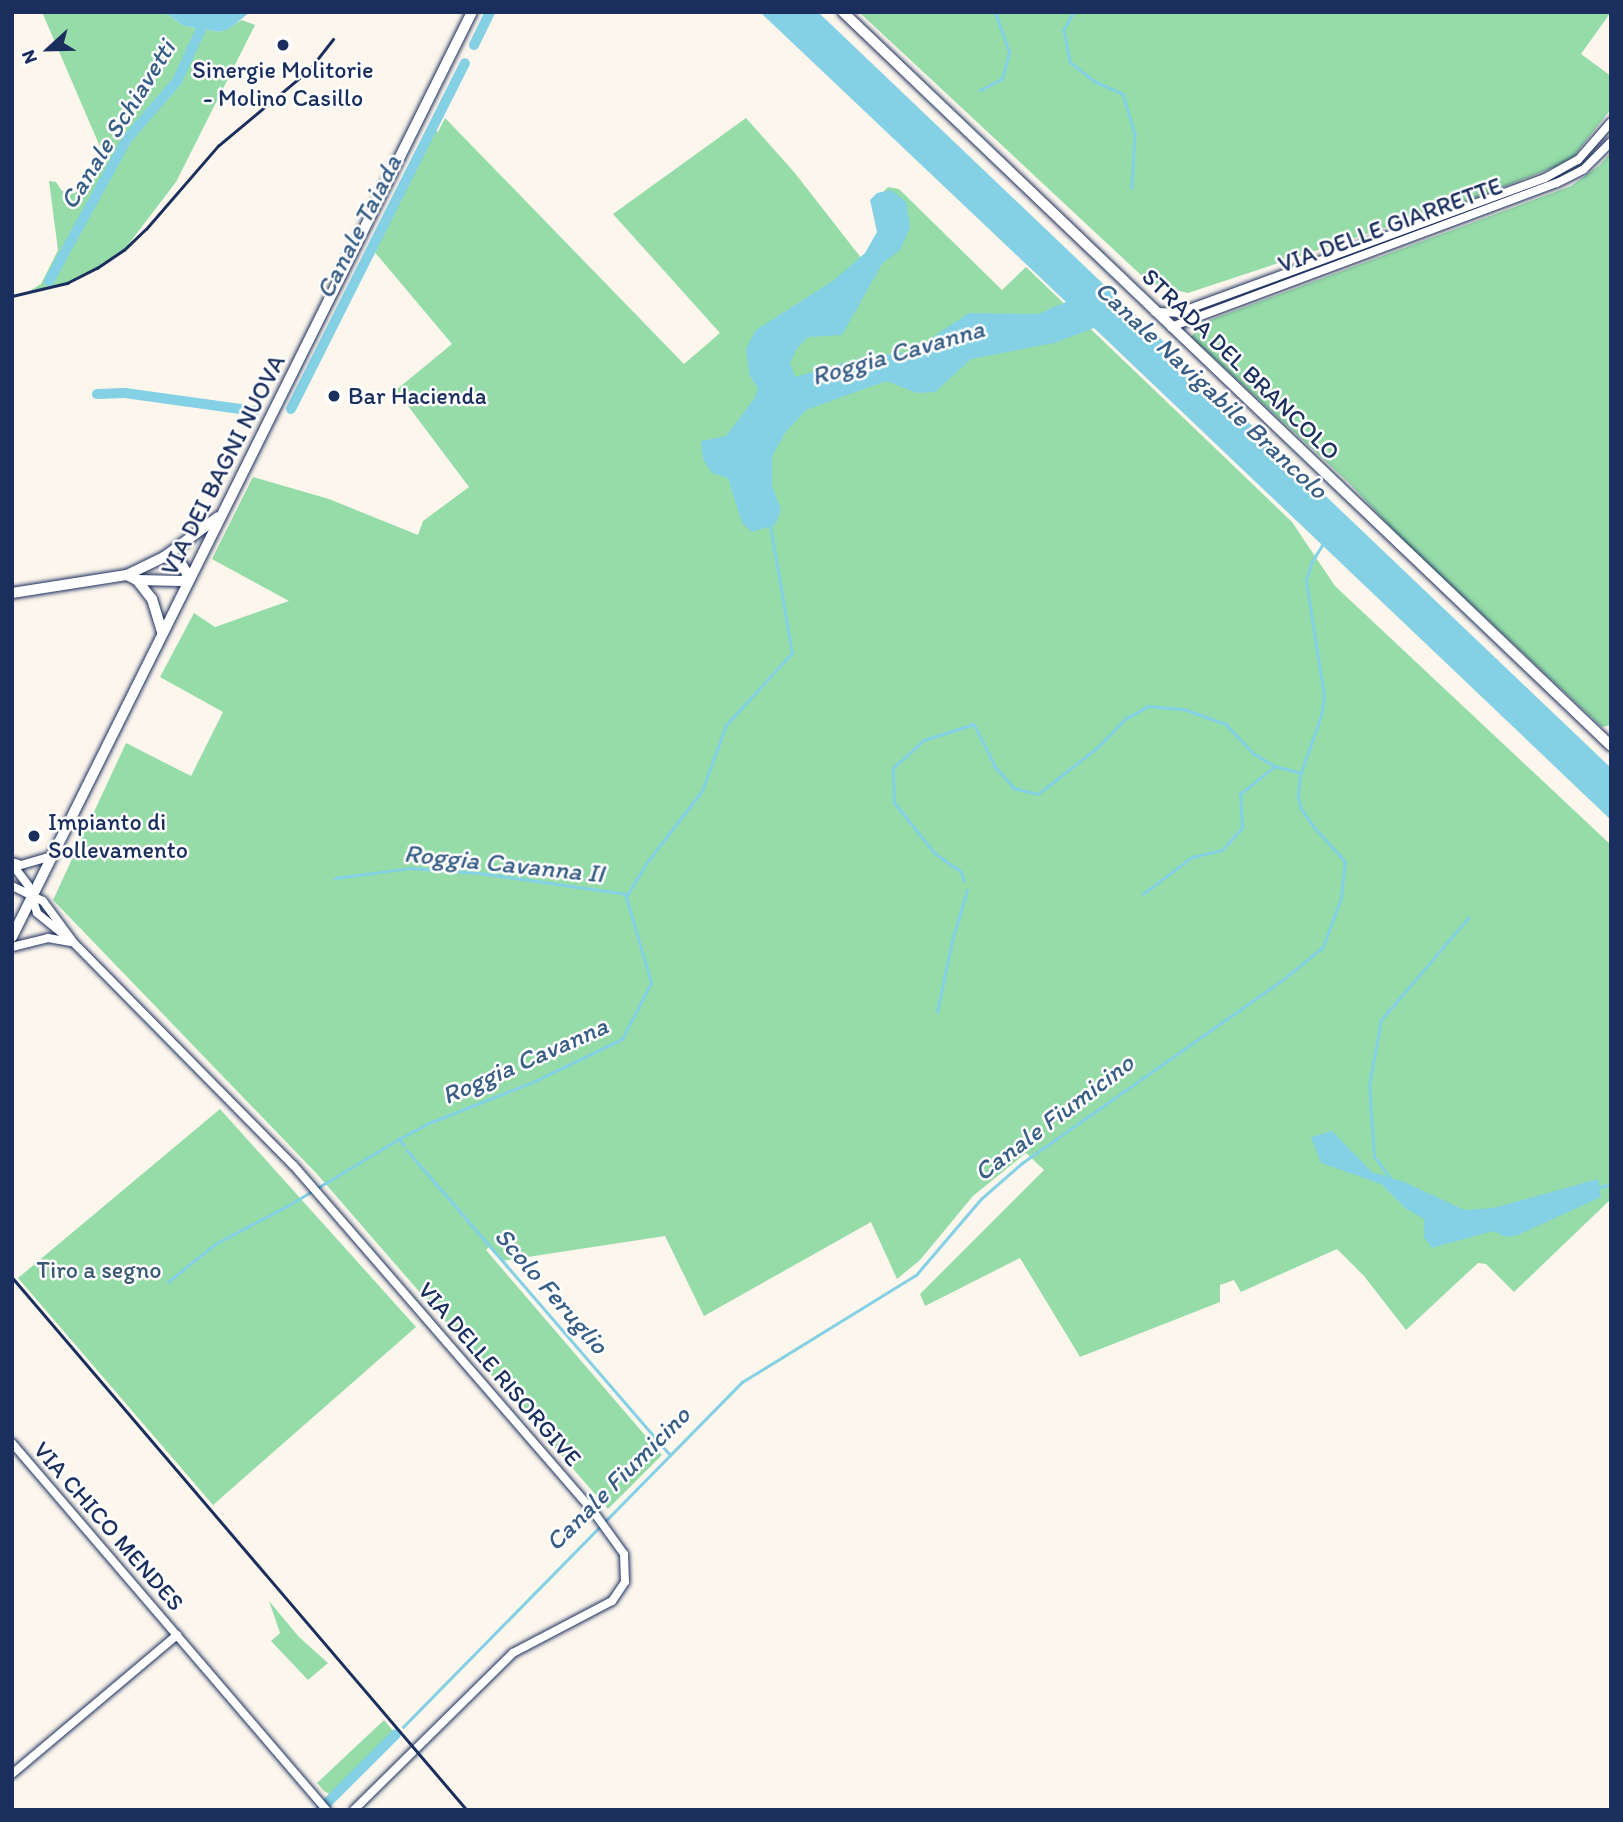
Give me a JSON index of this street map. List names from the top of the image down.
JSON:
{
  "streets": {
    "street": [
      "VIA DELLE GIARRETTE",
      "STRADA DEL BRANCOLO",
      "VIA DEI BAGNI NUOVA",
      "VIA DELLE RISORGIVE",
      "VIA CHICO MENDES"
    ]
  },
  "crossings": [
    ["VIA DELLE GIARRETTE", "STRADA DEL BRANCOLO"],
    ["VIA DEI BAGNI NUOVA", "VIA DELLE RISORGIVE"]
  ],
  "water": [
    "Canale Schiavetti",
    "Canale Taiada",
    "Roggia Cavanna",
    "Canale Navigabile Brancolo",
    "Roggia Cavanna II",
    "Canale Fiumicino",
    "Scolo Feruglio"
  ],
  "parks": ["Tiro a segno"],
  "places": ["Sinergie Molitorie - Molino Casillo", "Bar Hacienda", "Impianto di Sollevamento"],
  "north": "left"
}
